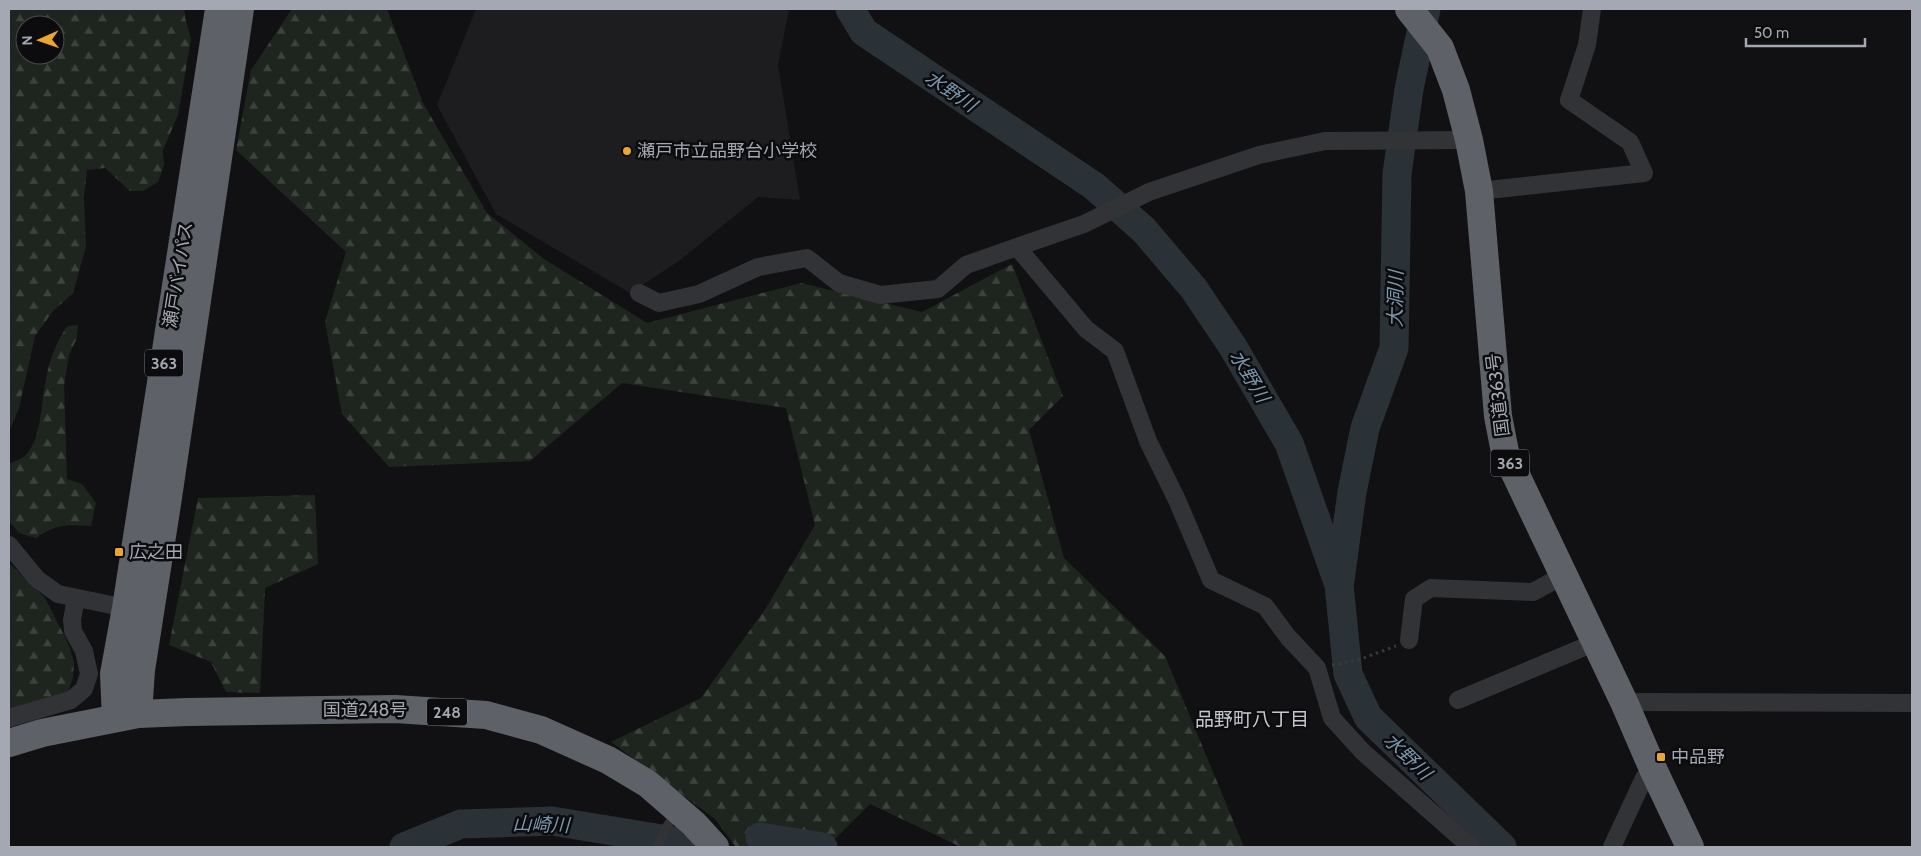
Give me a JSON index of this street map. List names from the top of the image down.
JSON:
{
  "streets": {
    "highway": [
      "瀬戸バイパス",
      "363",
      "国道363号",
      "国道248号",
      "248"
    ]
  },
  "crossings": [
    ["瀬戸バイパス", "国道248号"]
  ],
  "districts": ["品野町八丁目"],
  "water": ["水野川", "大洞川", "山崎川"],
  "places": {
    "other": ["瀬戸市立品野台小学校"],
    "transit": ["広之田", "中品野"]
  },
  "scale_bar": "50 m",
  "north": "left"
}
